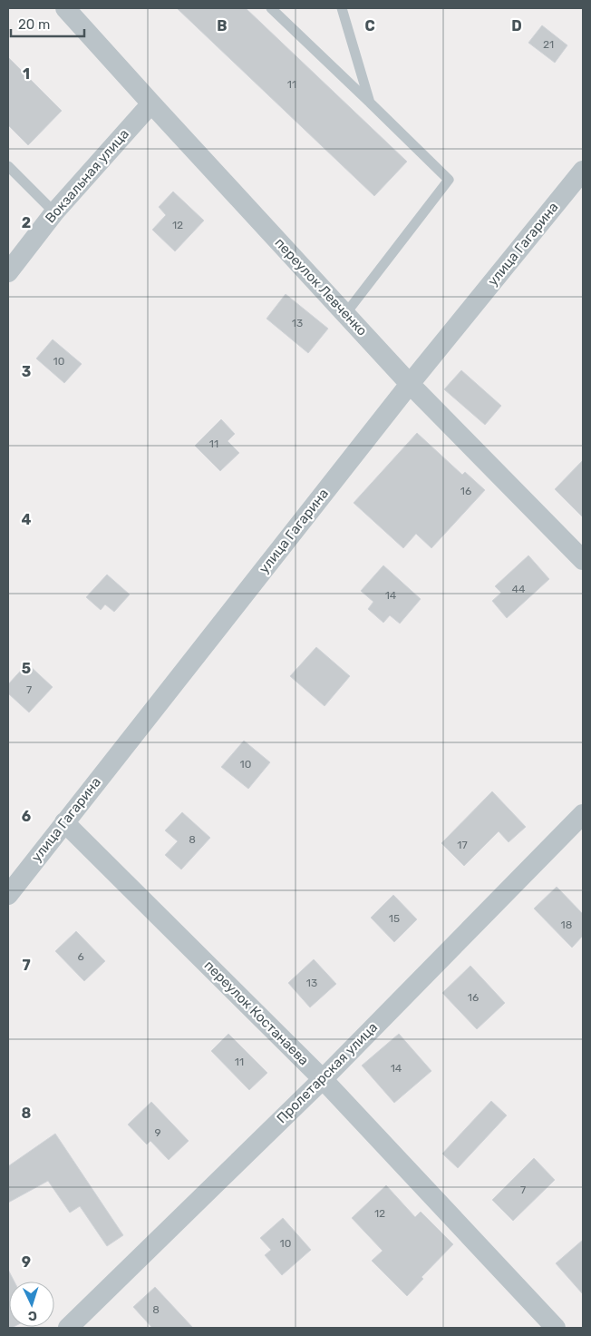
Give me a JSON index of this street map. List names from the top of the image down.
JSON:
{
  "streets": {
    "street": [
      "Вокзальная улица",
      "улица Гагарина",
      "переулок Левченко",
      "переулок Костанаева",
      "Пролетарская улица"
    ]
  },
  "crossings": [
    ["Вокзальная улица", "переулок Левченко"],
    ["улица Гагарина", "переулок Левченко"],
    ["улица Гагарина", "переулок Костанаева"],
    ["переулок Костанаева", "Пролетарская улица"]
  ],
  "house_numbers": [
    "21",
    "11",
    "12",
    "13",
    "10",
    "11",
    "16",
    "44",
    "14",
    "7",
    "10",
    "8",
    "17",
    "15",
    "18",
    "6",
    "13",
    "16",
    "11",
    "14",
    "9",
    "7",
    "12",
    "10",
    "8"
  ],
  "scale_bar": "20 m",
  "north": "bottom",
  "grid": {
    "columns": ["B", "C", "D"],
    "rows": [
      "1",
      "2",
      "3",
      "4",
      "5",
      "6",
      "7",
      "8",
      "9"
    ]
  }
}
